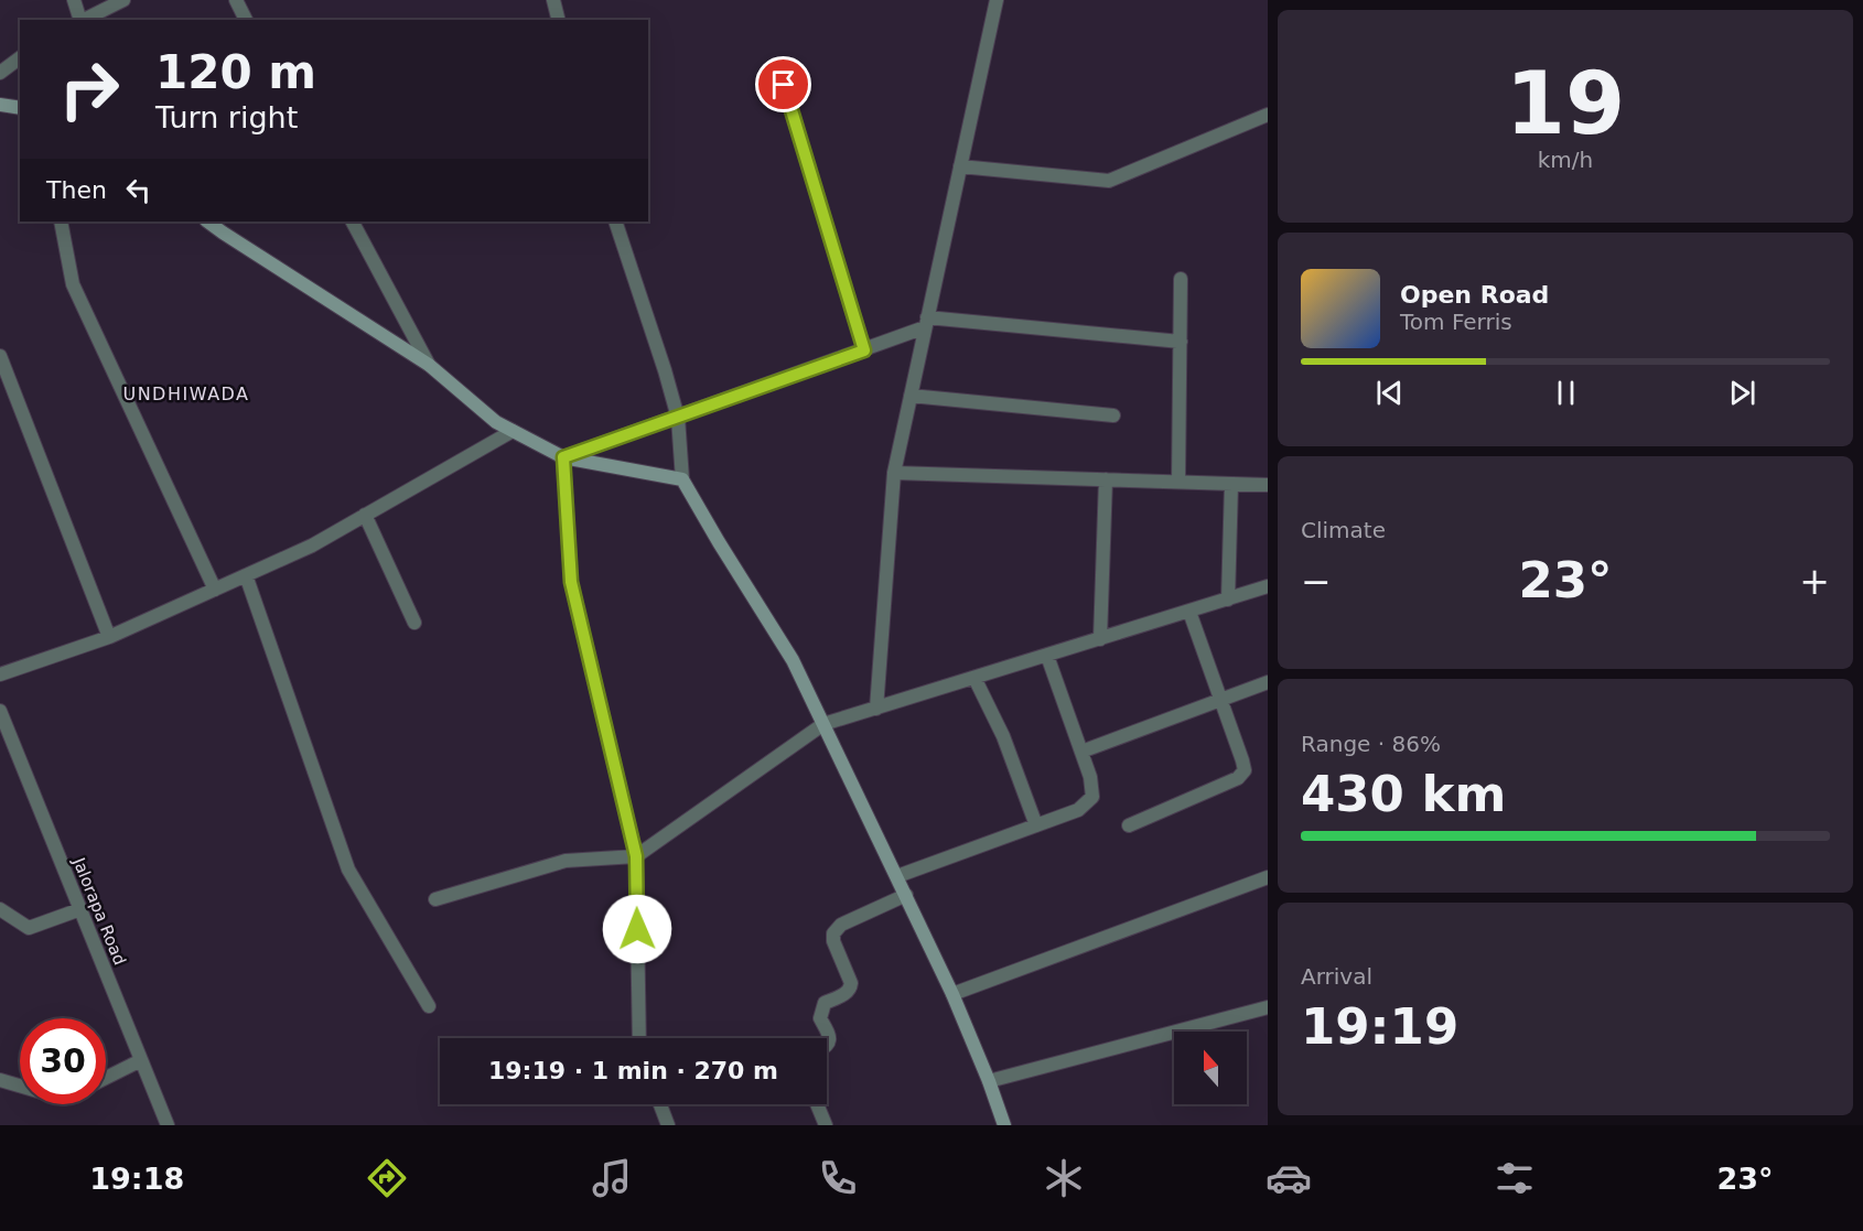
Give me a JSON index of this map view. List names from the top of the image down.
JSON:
{
  "streets": {
    "street": ["Jalorapa Road"]
  },
  "districts": ["UNDHIWADA"],
  "north": "top",
  "page": {
    "tile": [
      ["19", "km/h"],
      "Climate",
      ["Range · 86%", "430 km"],
      ["Arrival", "19:19"]
    ],
    "turn": ["120 m", "Turn right"],
    "then": "Then",
    "song": ["Open Road", "Tom Ferris"],
    "heat": ["−", "23°", "+"],
    "limit": "30",
    "trip": "19:19 · 1 min · 270 m",
    "tabs": ["19:18", "23°"]
  }
}
